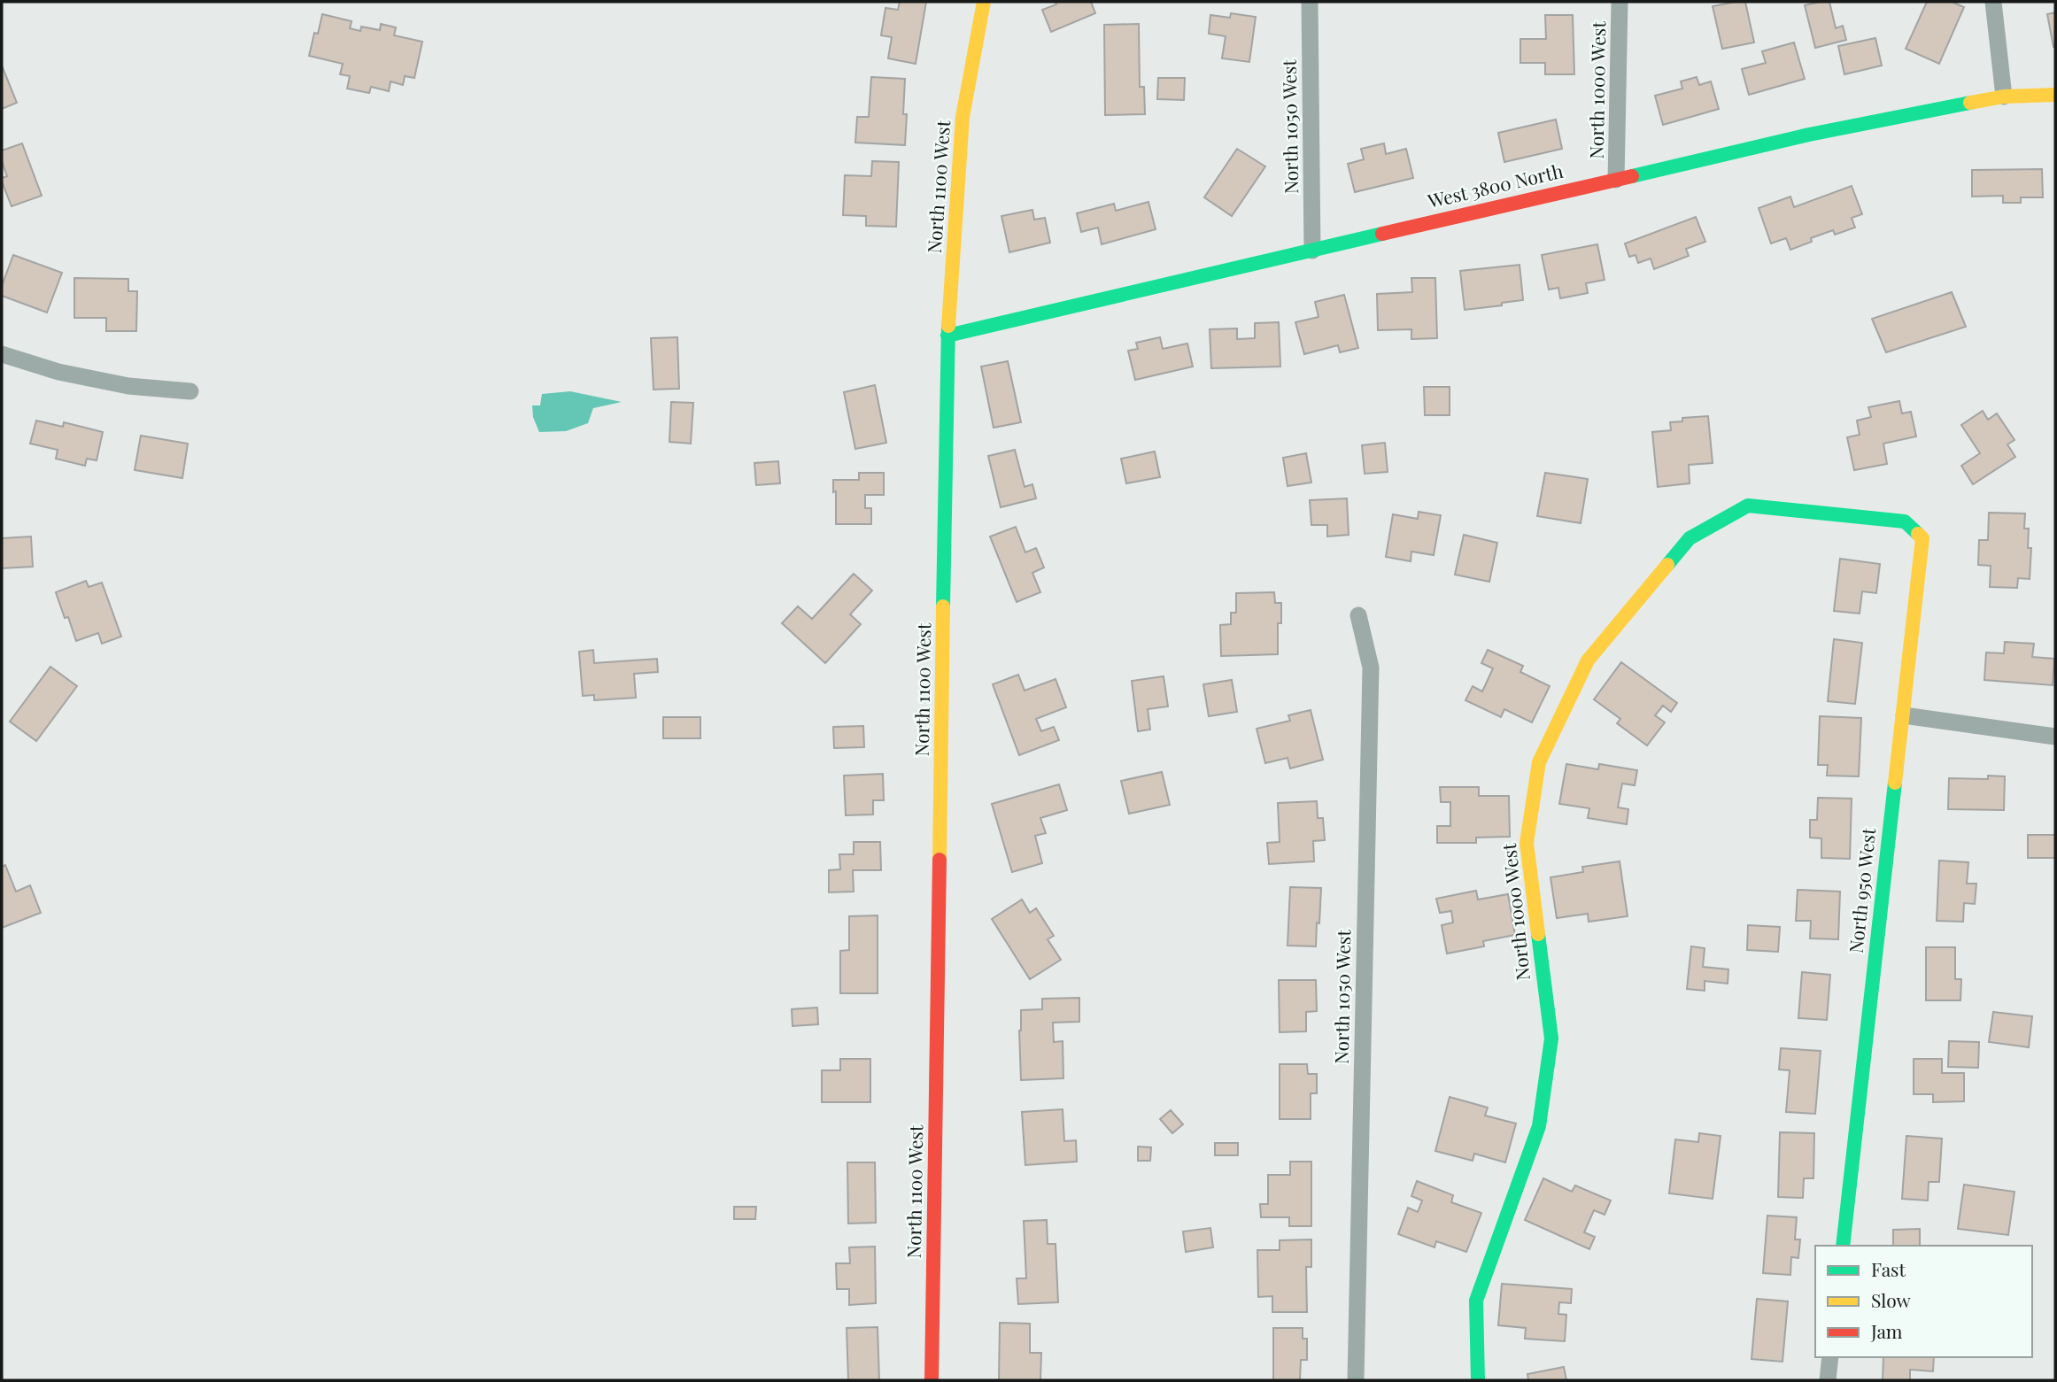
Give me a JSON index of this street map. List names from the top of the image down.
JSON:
{
  "streets": {
    "street": [
      "North 1000 West",
      "North 1050 West",
      "North 1100 West",
      "West 3800 North",
      "North 950 West"
    ]
  },
  "crossings": [
    ["North 1000 West", "West 3800 North"],
    ["North 1000 West", "North 950 West"],
    ["North 1050 West", "West 3800 North"],
    ["North 1100 West", "West 3800 North"]
  ],
  "legend": ["Fast", "Slow", "Jam"]
}
